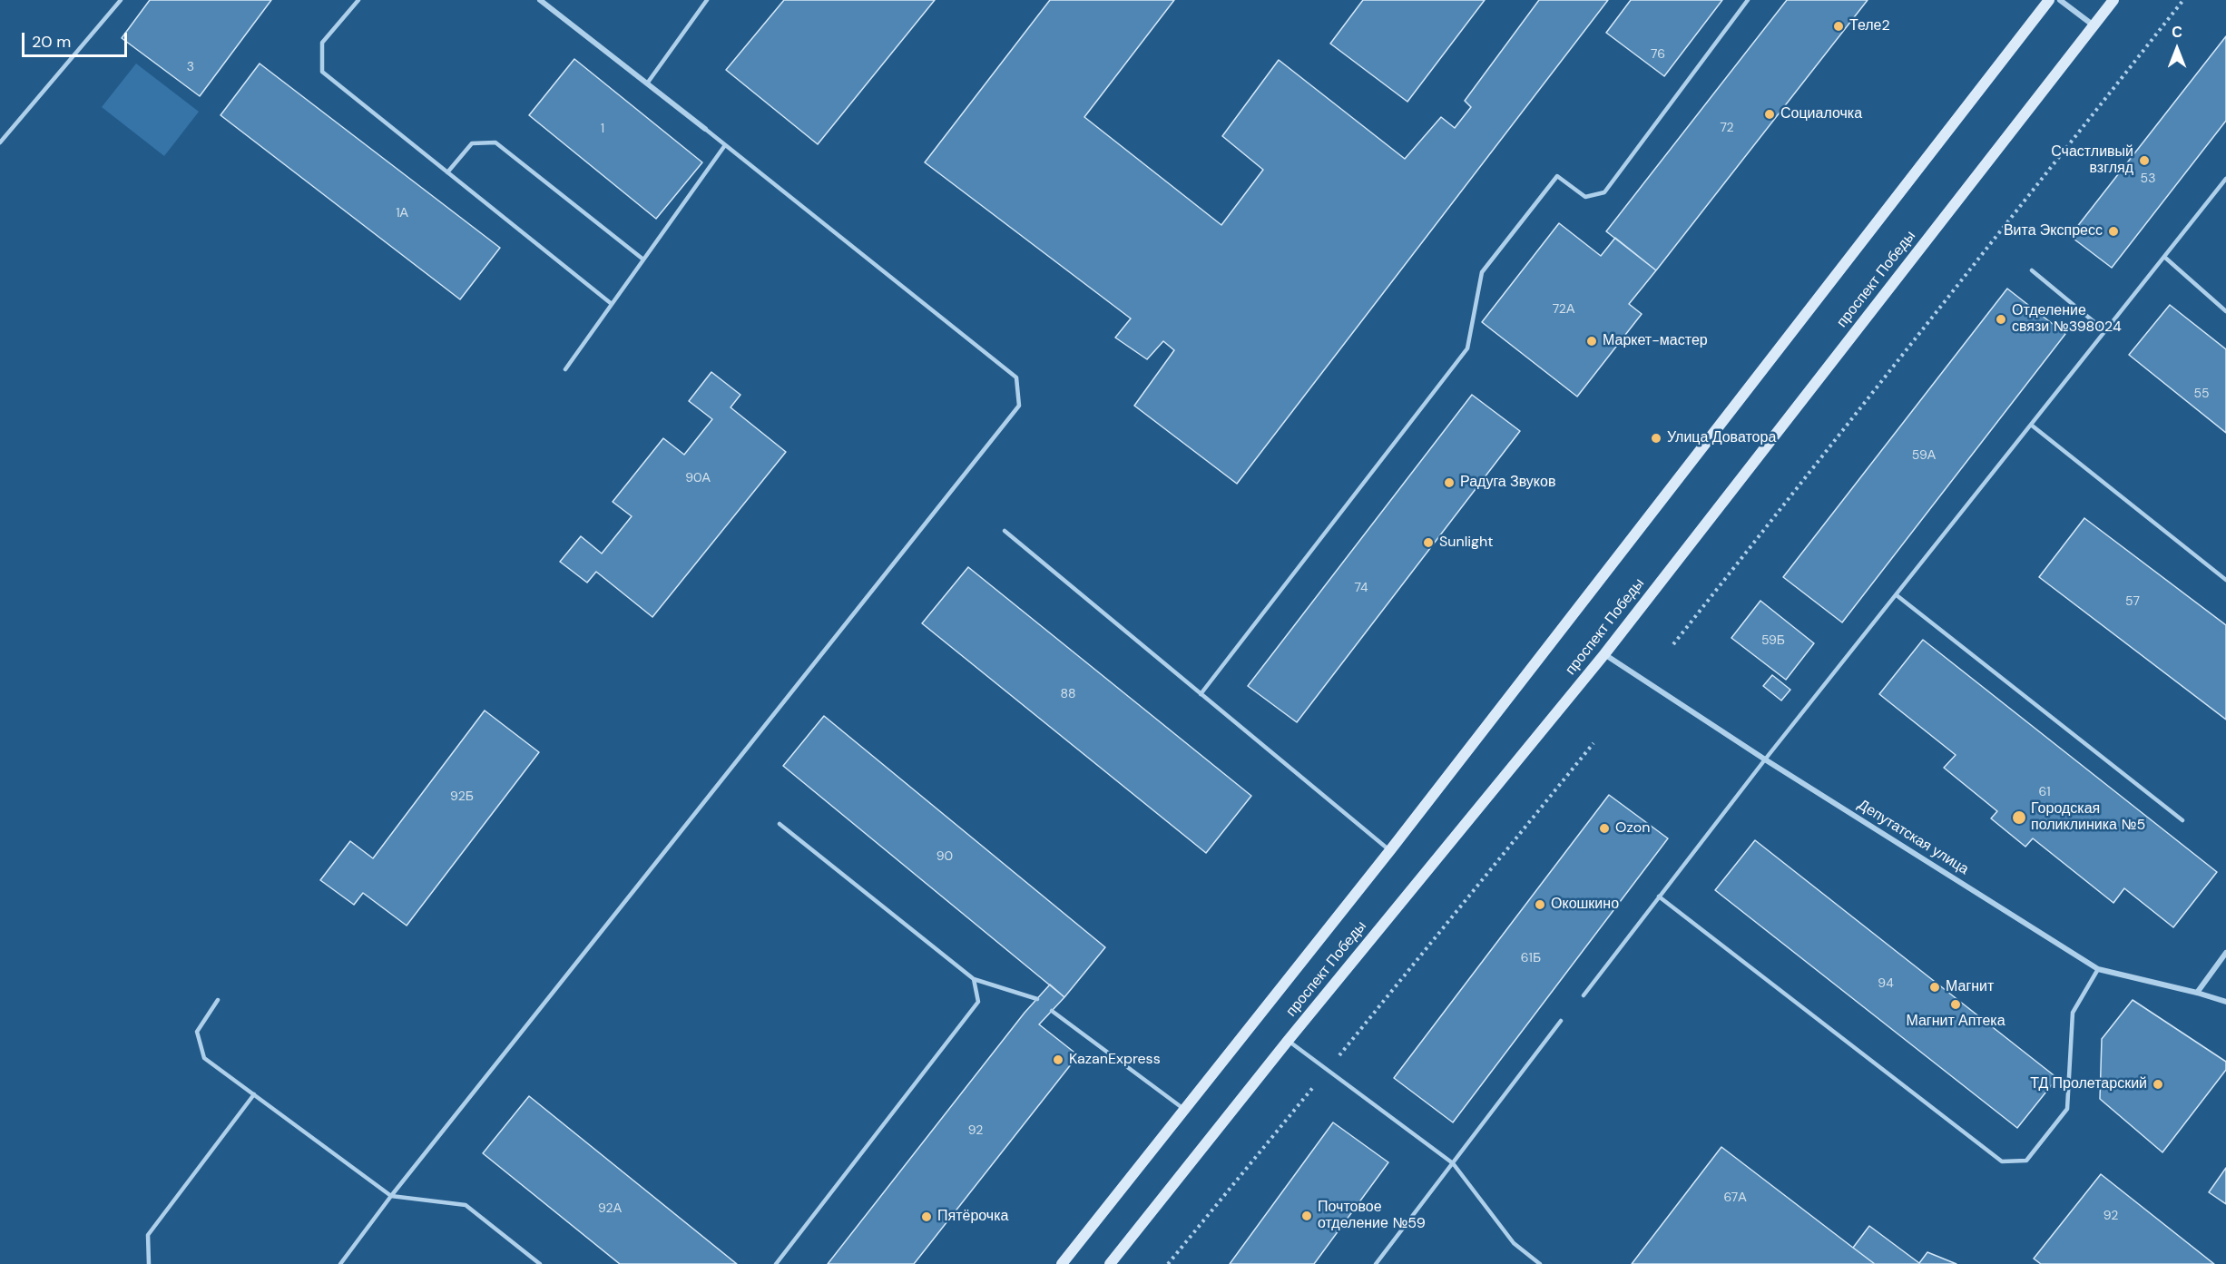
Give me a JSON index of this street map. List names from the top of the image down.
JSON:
{
  "streets": {
    "main road": ["проспект Победы"],
    "street": ["Депутатская улица"]
  },
  "crossings": [
    ["проспект Победы", "Депутатская улица"]
  ],
  "places": [
    "Теле2",
    "Социалочка",
    "Счастливый взгляд",
    "Вита Экспресс",
    "Отделение связи №398024",
    "Маркет-мастер",
    "Улица Доватора",
    "Радуга Звуков",
    "Sunlight",
    "Городская поликлиника №5",
    "Ozon",
    "Окошкино",
    "Магнит",
    "Магнит Аптека",
    "KazanExpress",
    "ТД Пролетарский",
    "Почтовое отделение №59",
    "Пятёрочка"
  ],
  "house_numbers": [
    "76",
    "3",
    "72",
    "1",
    "53",
    "1А",
    "72А",
    "55",
    "59А",
    "90А",
    "74",
    "57",
    "59Б",
    "88",
    "61",
    "92Б",
    "90",
    "61Б",
    "94",
    "92",
    "67А",
    "92А",
    "92"
  ],
  "scale_bar": "20 m",
  "north": "top"
}
